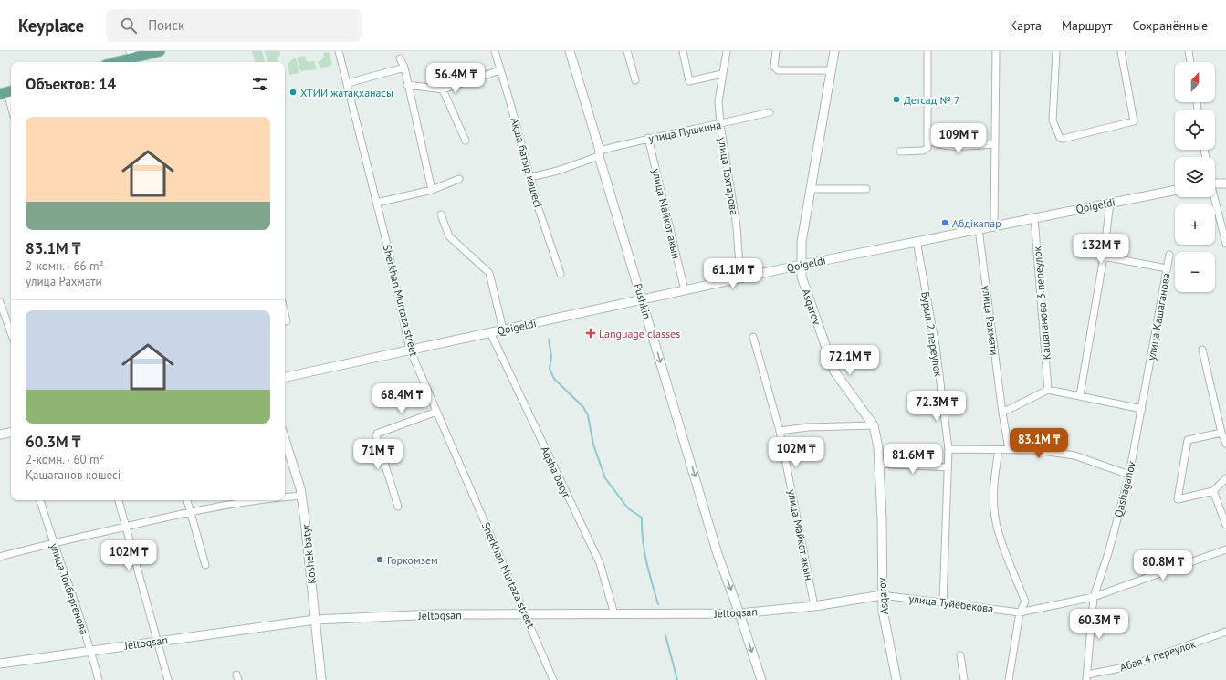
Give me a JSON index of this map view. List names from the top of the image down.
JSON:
{
  "streets": {
    "street": [
      "улица Пушкина",
      "Ақша батыр көшесі",
      "улица Тохтарова",
      "Qoigeldi",
      "улица Майкот акын",
      "Sherkhan Murtaza street",
      "Pushkin",
      "Кашаганова 3 переулок",
      "Asqarov",
      "улица Кашаганова",
      "улица Рахмати",
      "Бурыл 2 переулок",
      "Aqsha batyr",
      "Qashaganov",
      "Koshek batyr",
      "улица Токбергенова",
      "улица Туйебекова",
      "Jeltoqsan",
      "Абая 4 переулок"
    ]
  },
  "crossings": [
    ["улица Пушкина", "Ақша батыр көшесі"],
    ["улица Пушкина", "улица Тохтарова"],
    ["улица Пушкина", "улица Майкот акын"],
    ["улица Пушкина", "Pushkin"],
    ["улица Тохтарова", "Qoigeldi"],
    ["Qoigeldi", "улица Майкот акын"],
    ["Qoigeldi", "Sherkhan Murtaza street"],
    ["Qoigeldi", "Pushkin"],
    ["Qoigeldi", "Кашаганова 3 переулок"],
    ["Qoigeldi", "Asqarov"],
    ["Qoigeldi", "улица Рахмати"],
    ["Qoigeldi", "Бурыл 2 переулок"],
    ["Qoigeldi", "Aqsha batyr"],
    ["улица Майкот акын", "Jeltoqsan"],
    ["Sherkhan Murtaza street", "Jeltoqsan"],
    ["Pushkin", "Jeltoqsan"],
    ["Asqarov", "улица Туйебекова"],
    ["Asqarov", "Jeltoqsan"],
    ["улица Кашаганова", "Qashaganov"],
    ["Бурыл 2 переулок", "улица Туйебекова"],
    ["Aqsha batyr", "Jeltoqsan"],
    ["Qashaganov", "улица Туйебекова"],
    ["Qashaganov", "Абая 4 переулок"],
    ["Koshek batyr", "Jeltoqsan"],
    ["улица Токбергенова", "Jeltoqsan"],
    ["улица Туйебекова", "Jeltoqsan"]
  ],
  "one_way": ["Pushkin"],
  "places": {
    "other": [
      "ХТИИ жатақханасы",
      "Детсад № 7",
      "Абдiкапар",
      "Горкомзем"
    ],
    "health": ["Language classes"]
  },
  "north": "top",
  "page": {
    "header": "Keyplace",
    "search": "Поиск",
    "nav": ["Карта", "Маршрут", "Сохранённые"],
    "map_buttons": ["+", "−"],
    "heading": "Объектов: 14",
    "price": [
      "56.4M ₸",
      "109M ₸",
      "132M ₸",
      "61.1M ₸",
      "72.1M ₸",
      "68.4M ₸",
      "72.3M ₸",
      "83.1M ₸",
      "102M ₸",
      "71M ₸",
      "81.6M ₸",
      "102M ₸",
      "80.8M ₸",
      "60.3M ₸"
    ],
    "list": [
      {
        "name": "83.1M ₸",
        "note": "2-комн. · 66 m² · улица Рахмати"
      },
      {
        "name": "60.3M ₸",
        "note": "2-комн. · 60 m² · Қашағанов көшесі"
      }
    ]
  }
}
